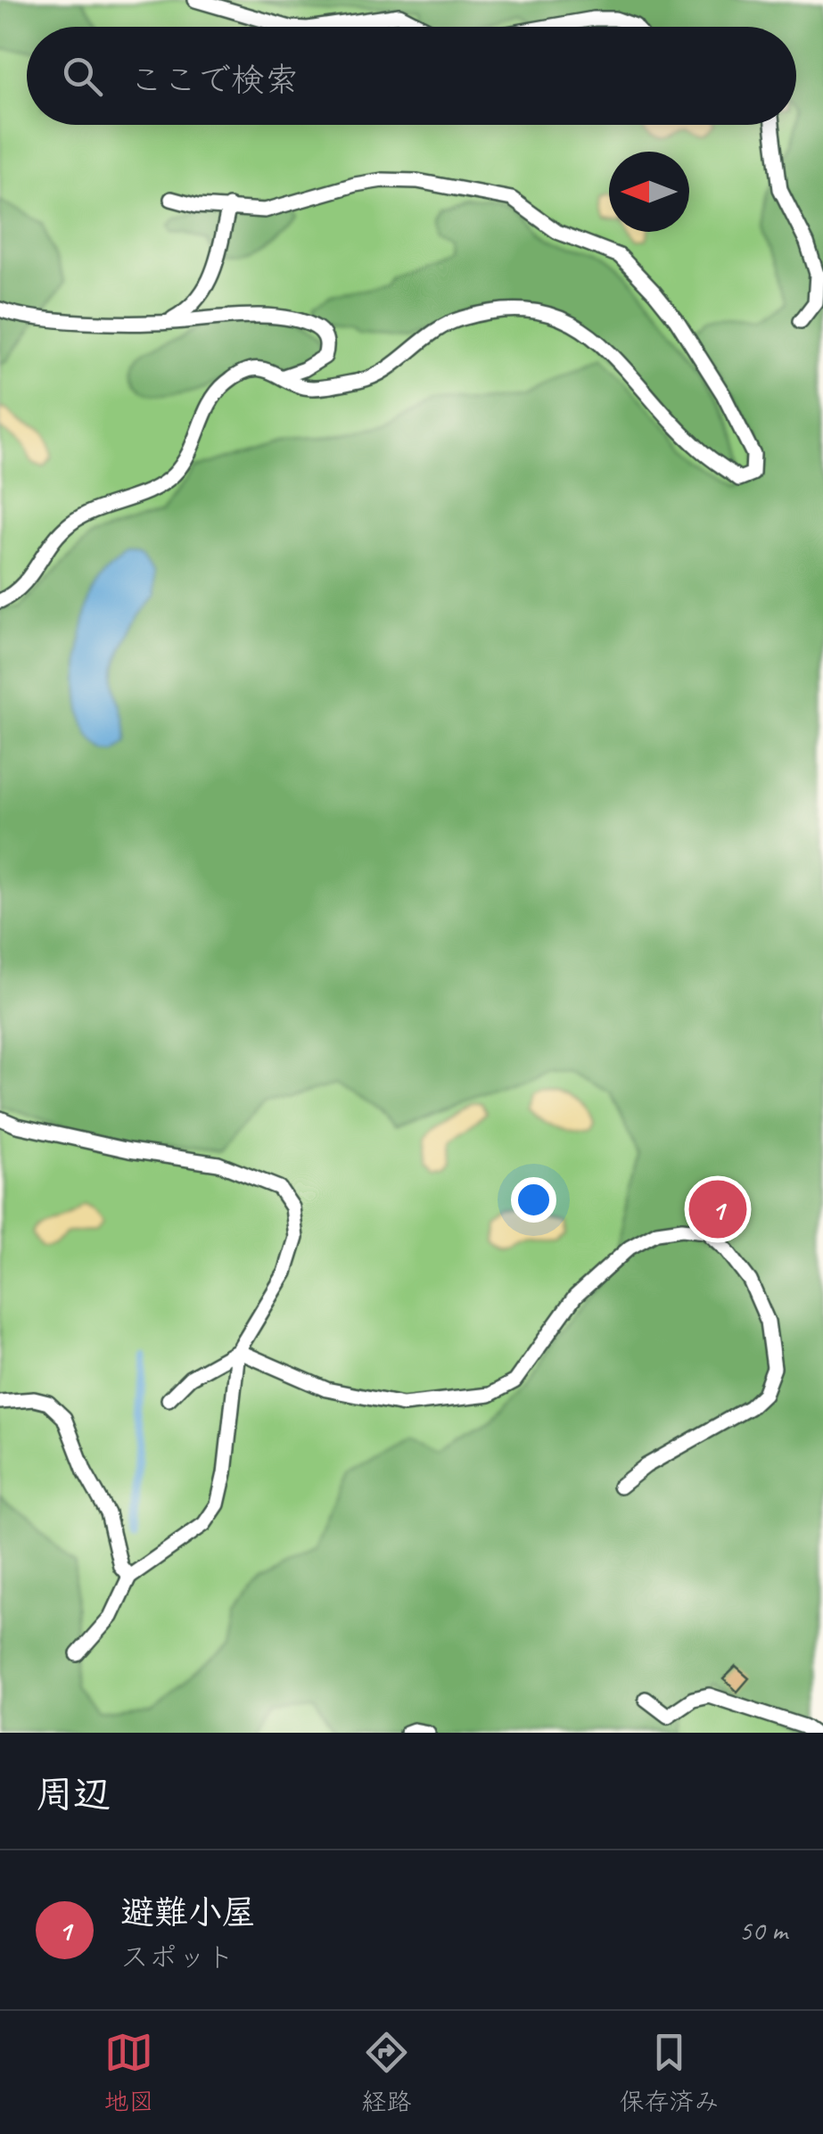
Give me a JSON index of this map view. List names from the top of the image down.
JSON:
{
  "north": "left",
  "page": {
    "search": "ここで検索",
    "pins": "1",
    "heading": "周辺",
    "list": [
      {
        "mark": "1",
        "name": "避難小屋",
        "note": "スポット",
        "value": "50 m"
      }
    ],
    "nav": ["地図", "経路", "保存済み"]
  }
}
